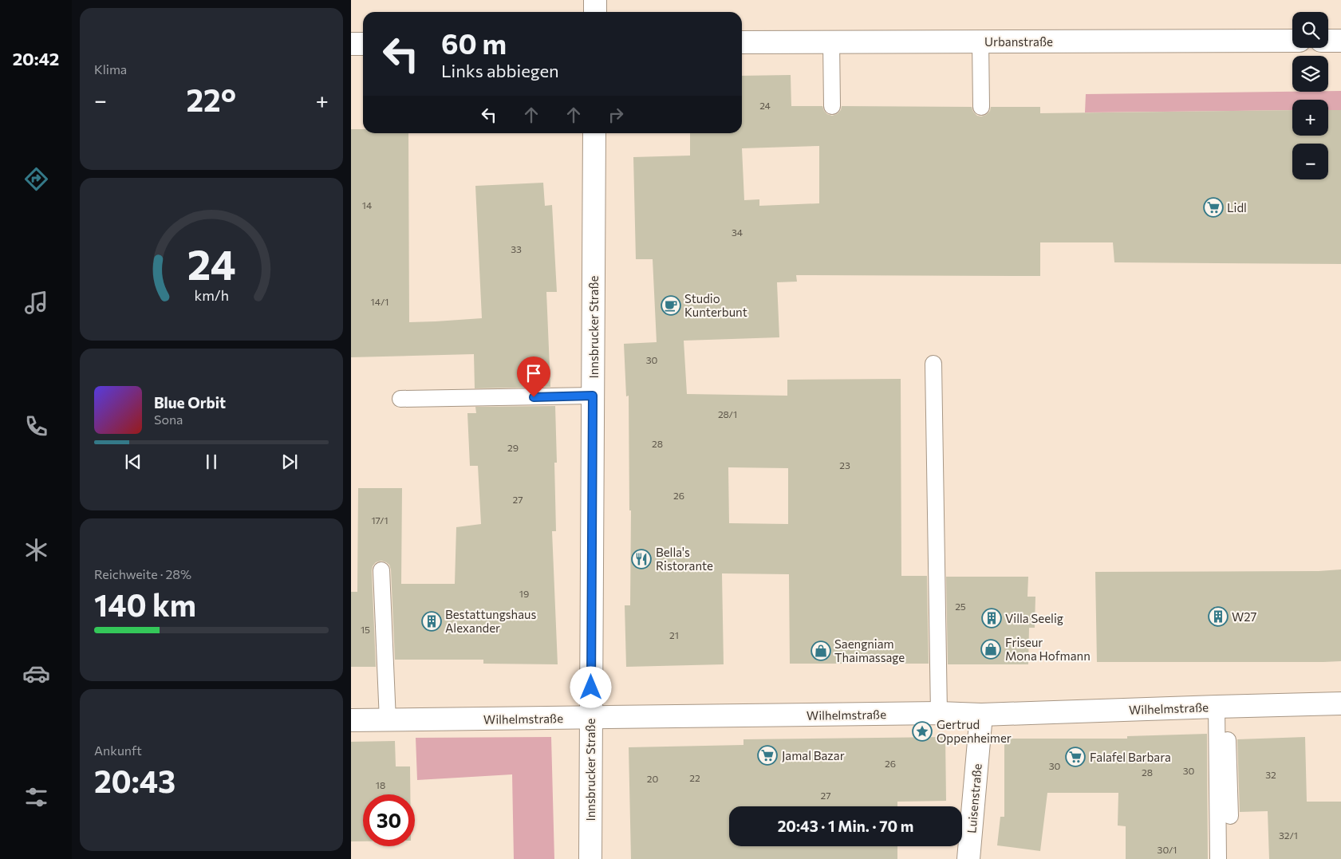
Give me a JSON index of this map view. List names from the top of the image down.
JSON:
{
  "streets": {
    "main road": [
      "Urbanstraße",
      "Innsbrucker Straße",
      "Wilhelmstraße",
      "Luisenstraße"
    ]
  },
  "crossings": [
    ["Innsbrucker Straße", "Wilhelmstraße"],
    ["Wilhelmstraße", "Luisenstraße"]
  ],
  "places": {
    "supermarket": ["Lidl", "Jamal Bazar", "Falafel Barbara"],
    "cafe": ["Studio Kunterbunt"],
    "restaurant": ["Bella's Ristorante"],
    "building": ["W27", "Villa Seelig", "Bestattungshaus Alexander"],
    "shop": ["Friseur Mona Hofmann", "Saengniam Thaimassage"],
    "place": ["Gertrud Oppenheimer"]
  },
  "house_numbers": [
    "24",
    "14",
    "34",
    "33",
    "14/1",
    "30",
    "28/1",
    "28",
    "29",
    "23",
    "26",
    "27",
    "17/1",
    "19",
    "25",
    "15",
    "21",
    "26",
    "30",
    "30",
    "28",
    "32",
    "22",
    "20",
    "18",
    "27",
    "32/1",
    "30/1"
  ],
  "page": {
    "tabs": "20:42",
    "tile": [
      "Klima",
      ["Reichweite · 28%", "140 km"],
      ["Ankunft", "20:43"]
    ],
    "map_buttons": ["+", "−"],
    "turn": ["60 m", "Links abbiegen"],
    "heat": ["−", "22°", "+"],
    "song": ["Blue Orbit", "Sona"],
    "limit": "30",
    "trip": "20:43 · 1 Min. · 70 m",
    "gauge": ["24", "km/h"]
  }
}
